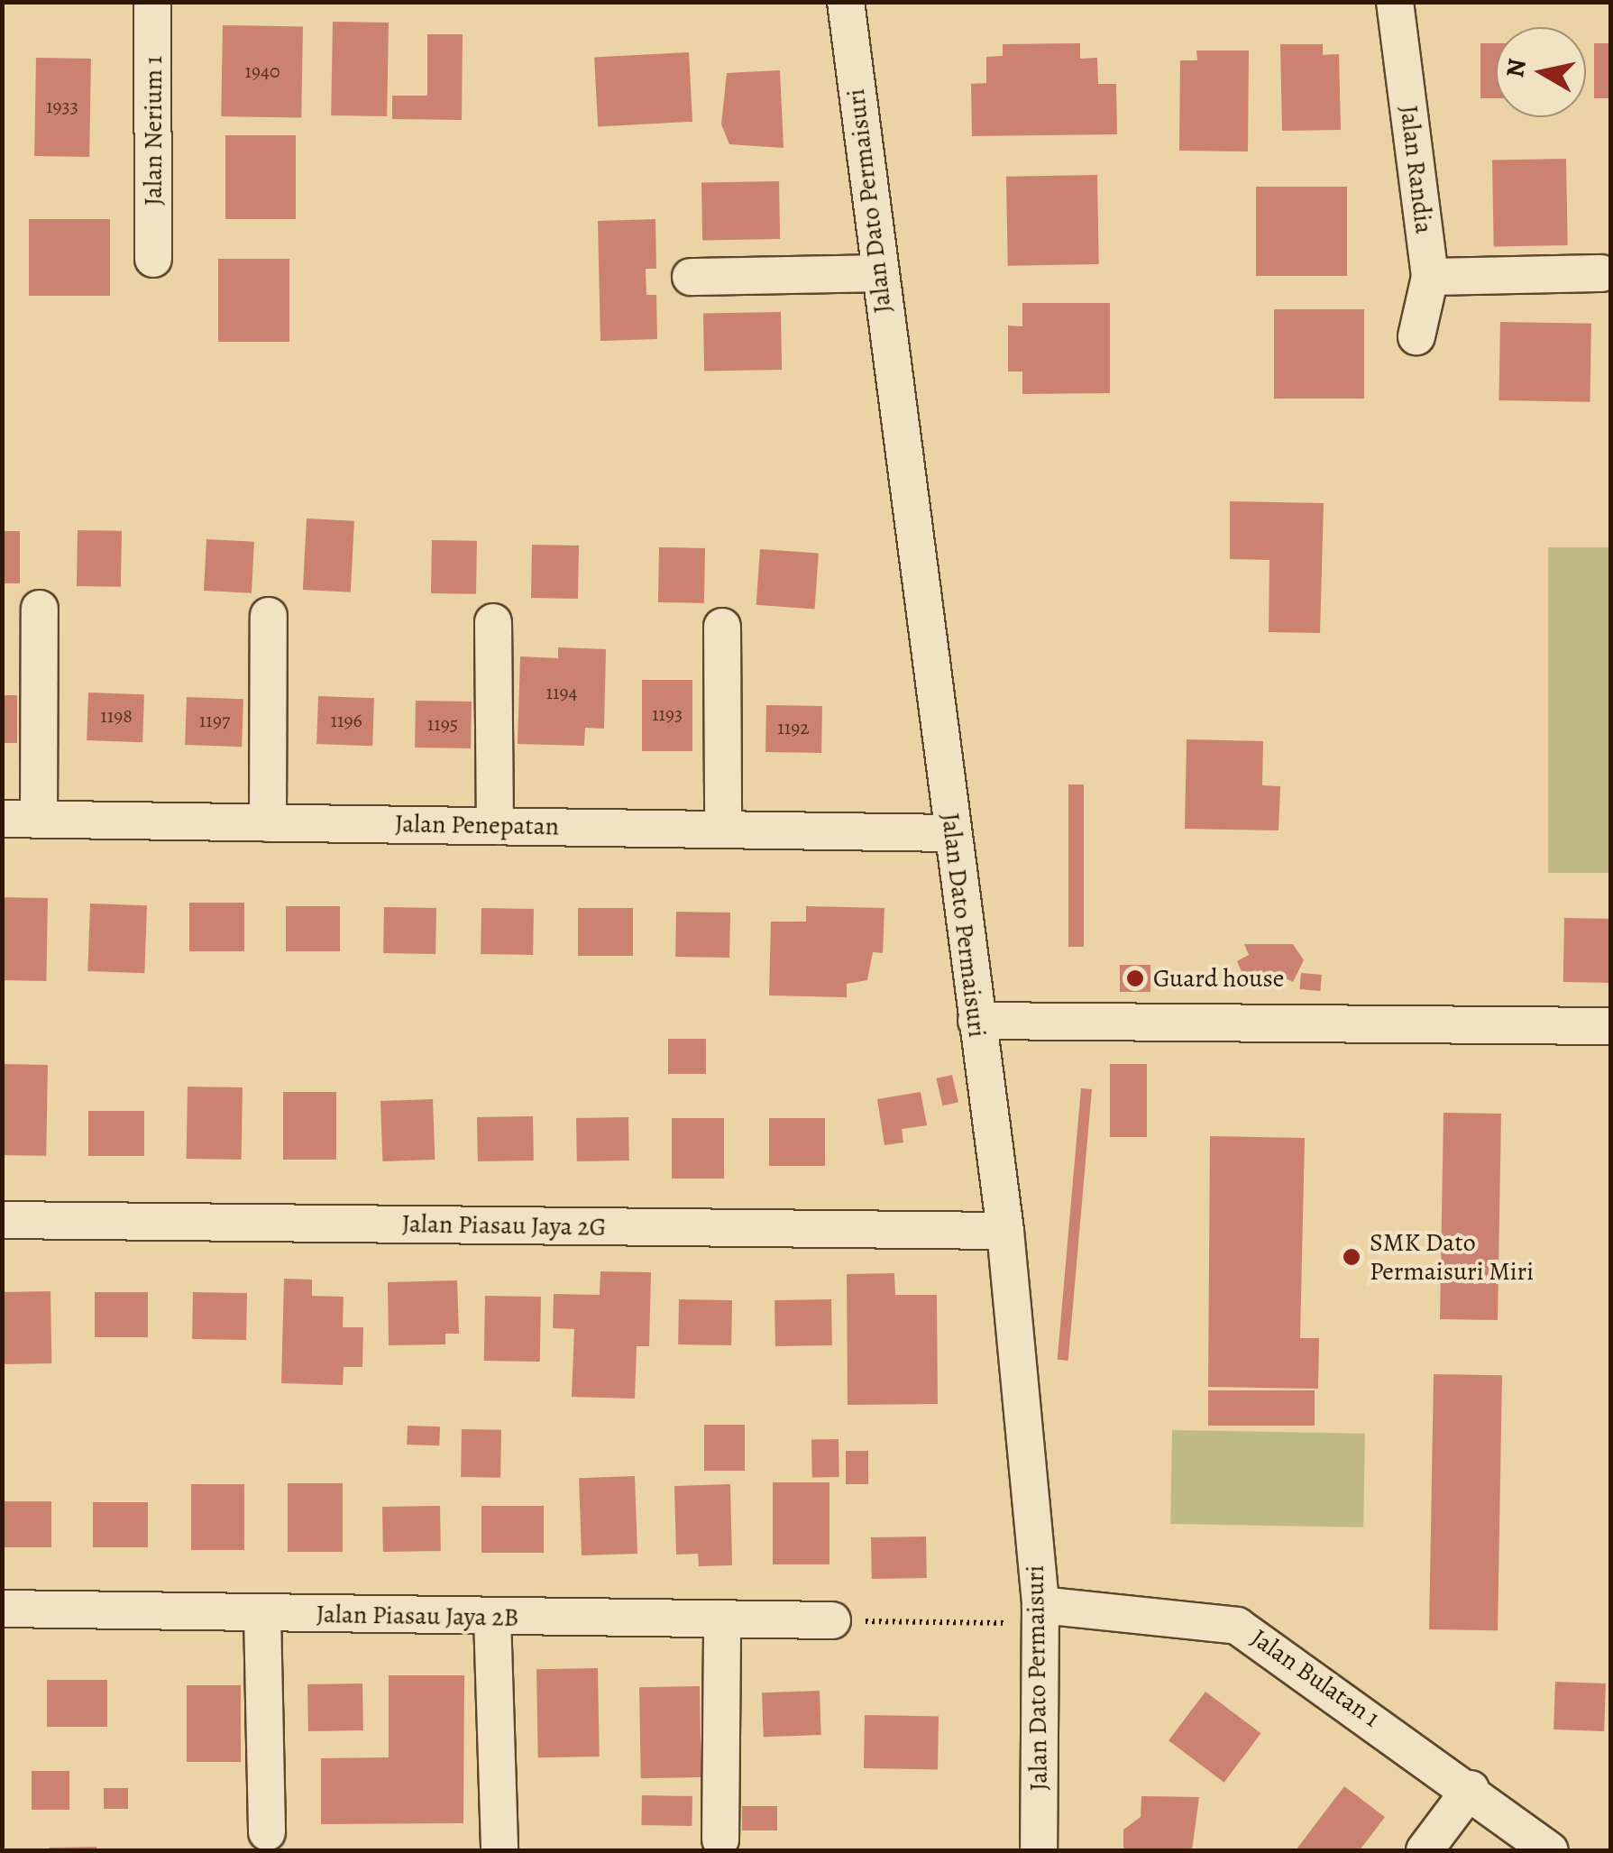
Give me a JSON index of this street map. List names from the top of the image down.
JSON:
{
  "streets": {
    "street": [
      "Jalan Nerium 1",
      "Jalan Randia",
      "Jalan Dato Permaisuri",
      "Jalan Penepatan",
      "Jalan Piasau Jaya 2G",
      "Jalan Piasau Jaya 2B",
      "Jalan Bulatan 1"
    ]
  },
  "crossings": [
    ["Jalan Dato Permaisuri", "Jalan Penepatan"],
    ["Jalan Dato Permaisuri", "Jalan Piasau Jaya 2G"],
    ["Jalan Dato Permaisuri", "Jalan Bulatan 1"]
  ],
  "places": ["Guard house", "SMK Dato Permaisuri Miri"],
  "house_numbers": [
    "1940",
    "1933",
    "1194",
    "1193",
    "1198",
    "1197",
    "1196",
    "1195",
    "1192"
  ],
  "north": "left"
}
